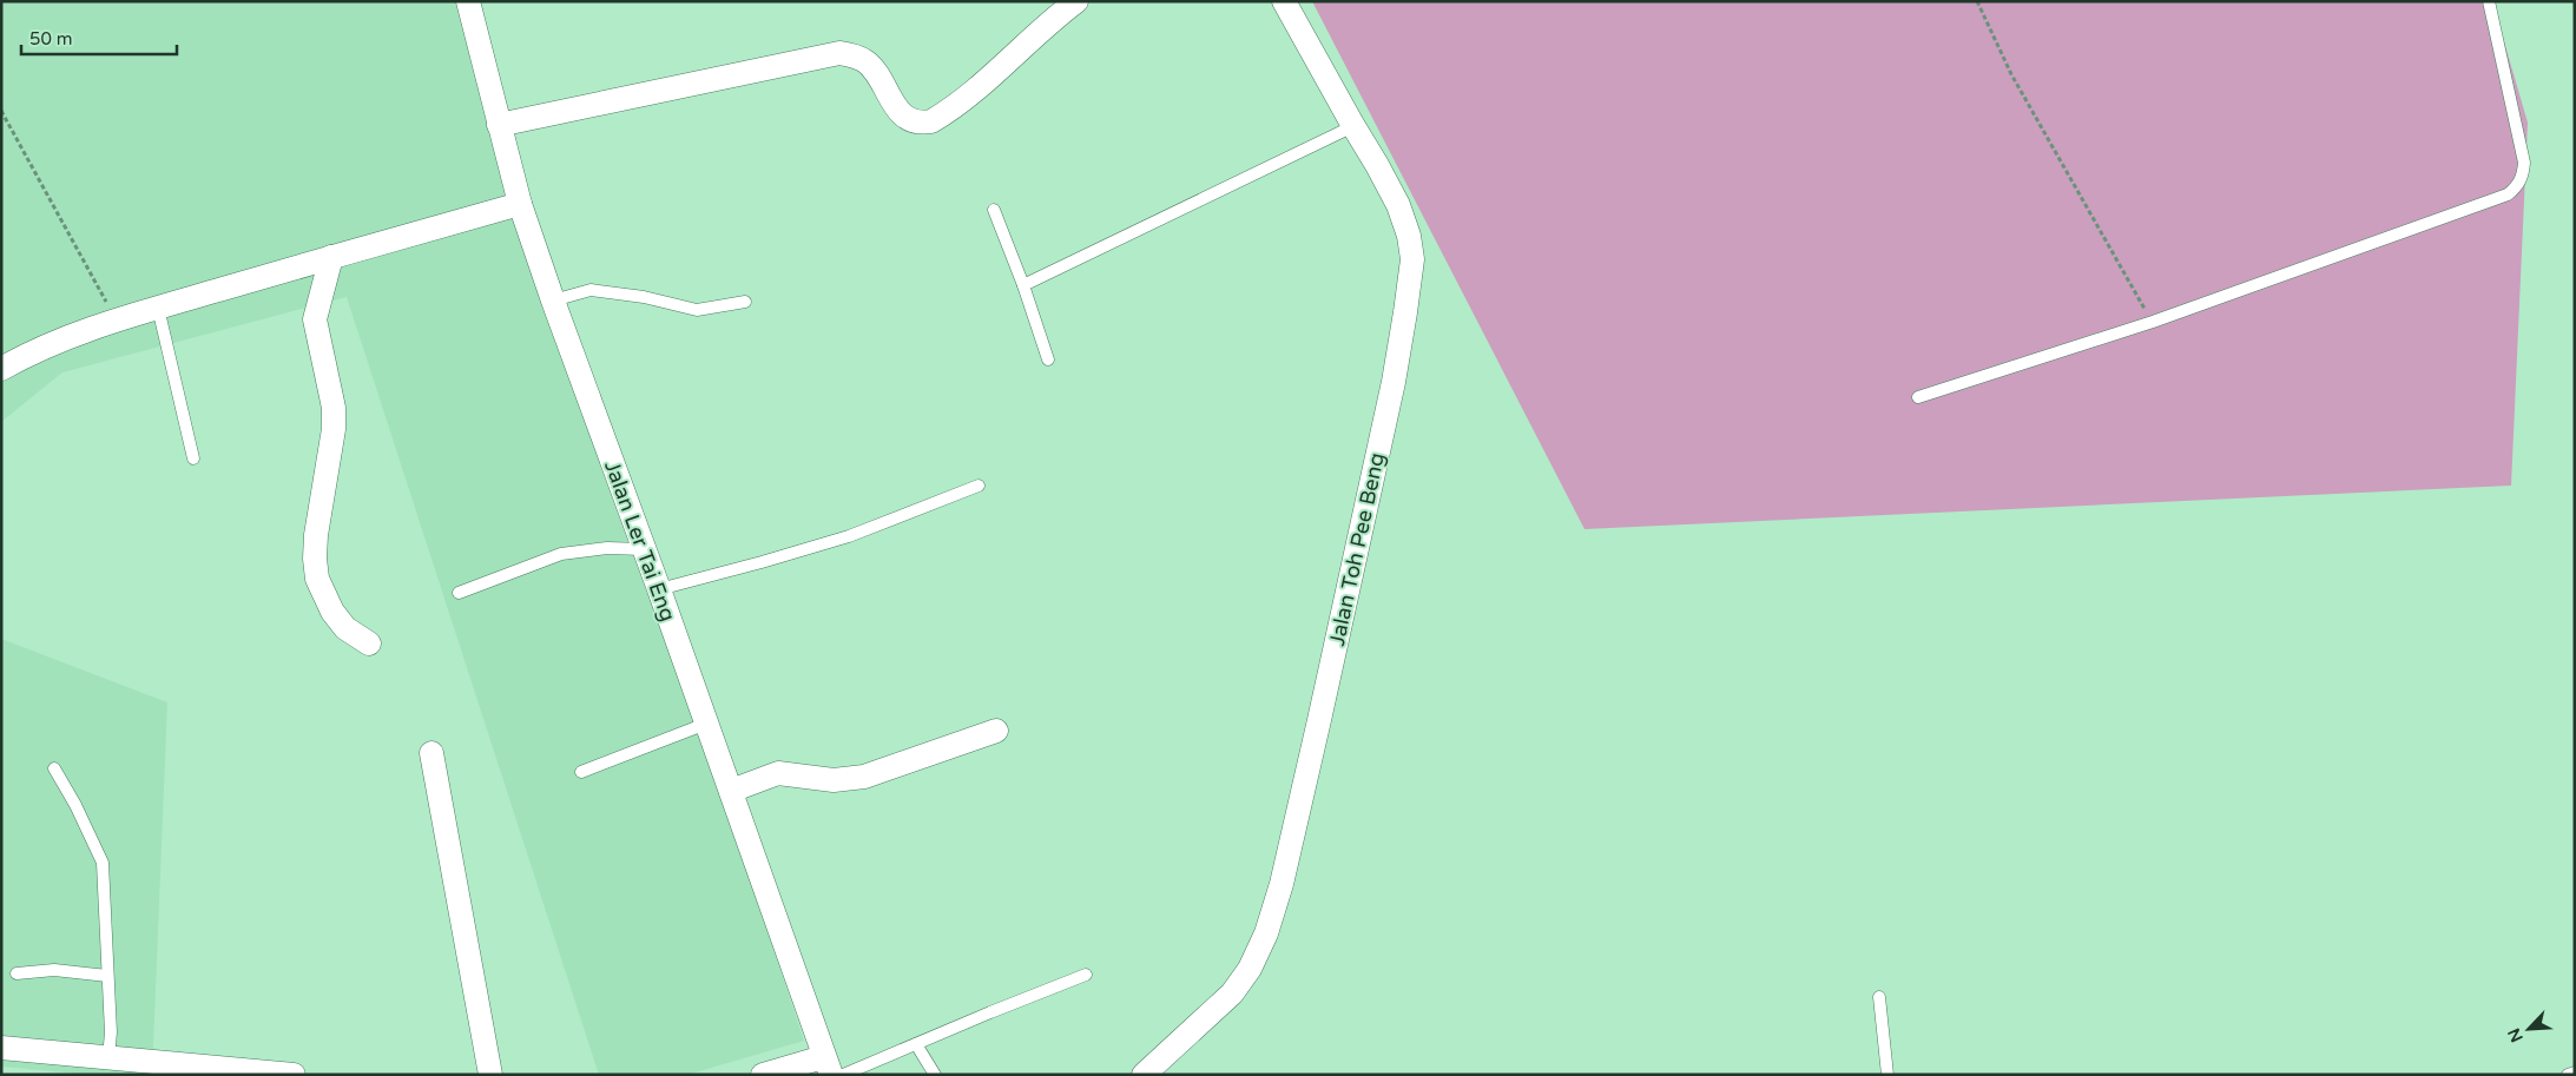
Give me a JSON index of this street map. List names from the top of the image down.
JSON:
{
  "streets": {
    "street": ["Jalan Ler Tai Eng", "Jalan Toh Pee Beng"]
  },
  "scale_bar": "50 m",
  "north": "bottom left"
}
